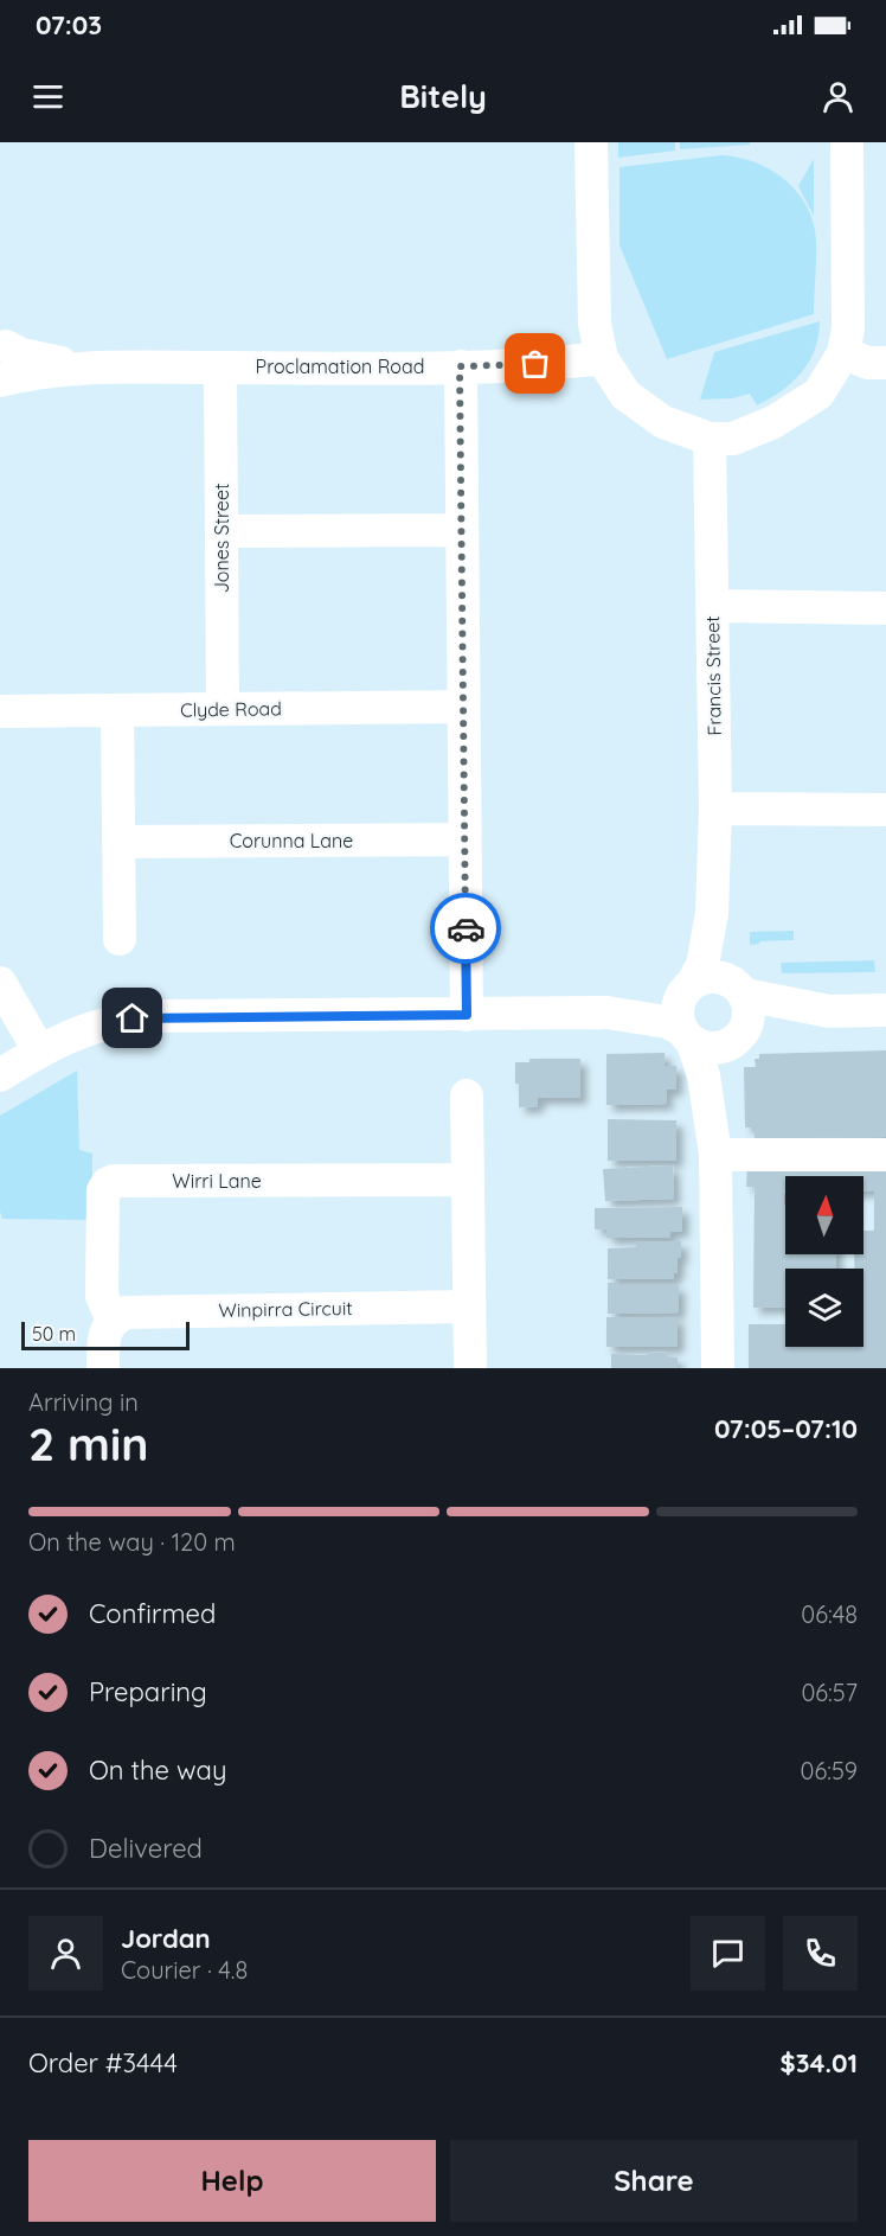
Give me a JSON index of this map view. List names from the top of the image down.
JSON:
{
  "streets": {
    "street": [
      "Proclamation Road",
      "Jones Street",
      "Francis Street",
      "Clyde Road",
      "Corunna Lane",
      "Wirri Lane",
      "Winpirra Circuit"
    ]
  },
  "crossings": [
    ["Proclamation Road", "Jones Street"],
    ["Jones Street", "Clyde Road"],
    ["Wirri Lane", "Winpirra Circuit"]
  ],
  "scale_bar": "50 m",
  "north": "top",
  "page": {
    "status": "07:03",
    "header": "Bitely",
    "scale": "50 m",
    "heading": ["2 min", "Arriving in", "07:05–07:10"],
    "panel": [
      "Jordan",
      "Courier · 4.8",
      "Order #3444",
      "$34.01"
    ],
    "bar": "On the way · 120 m",
    "list": [
      ["Confirmed", "06:48"],
      ["Preparing", "06:57"],
      ["On the way", "06:59"],
      "Delivered"
    ],
    "buttons": ["Help", "Share"]
  }
}
